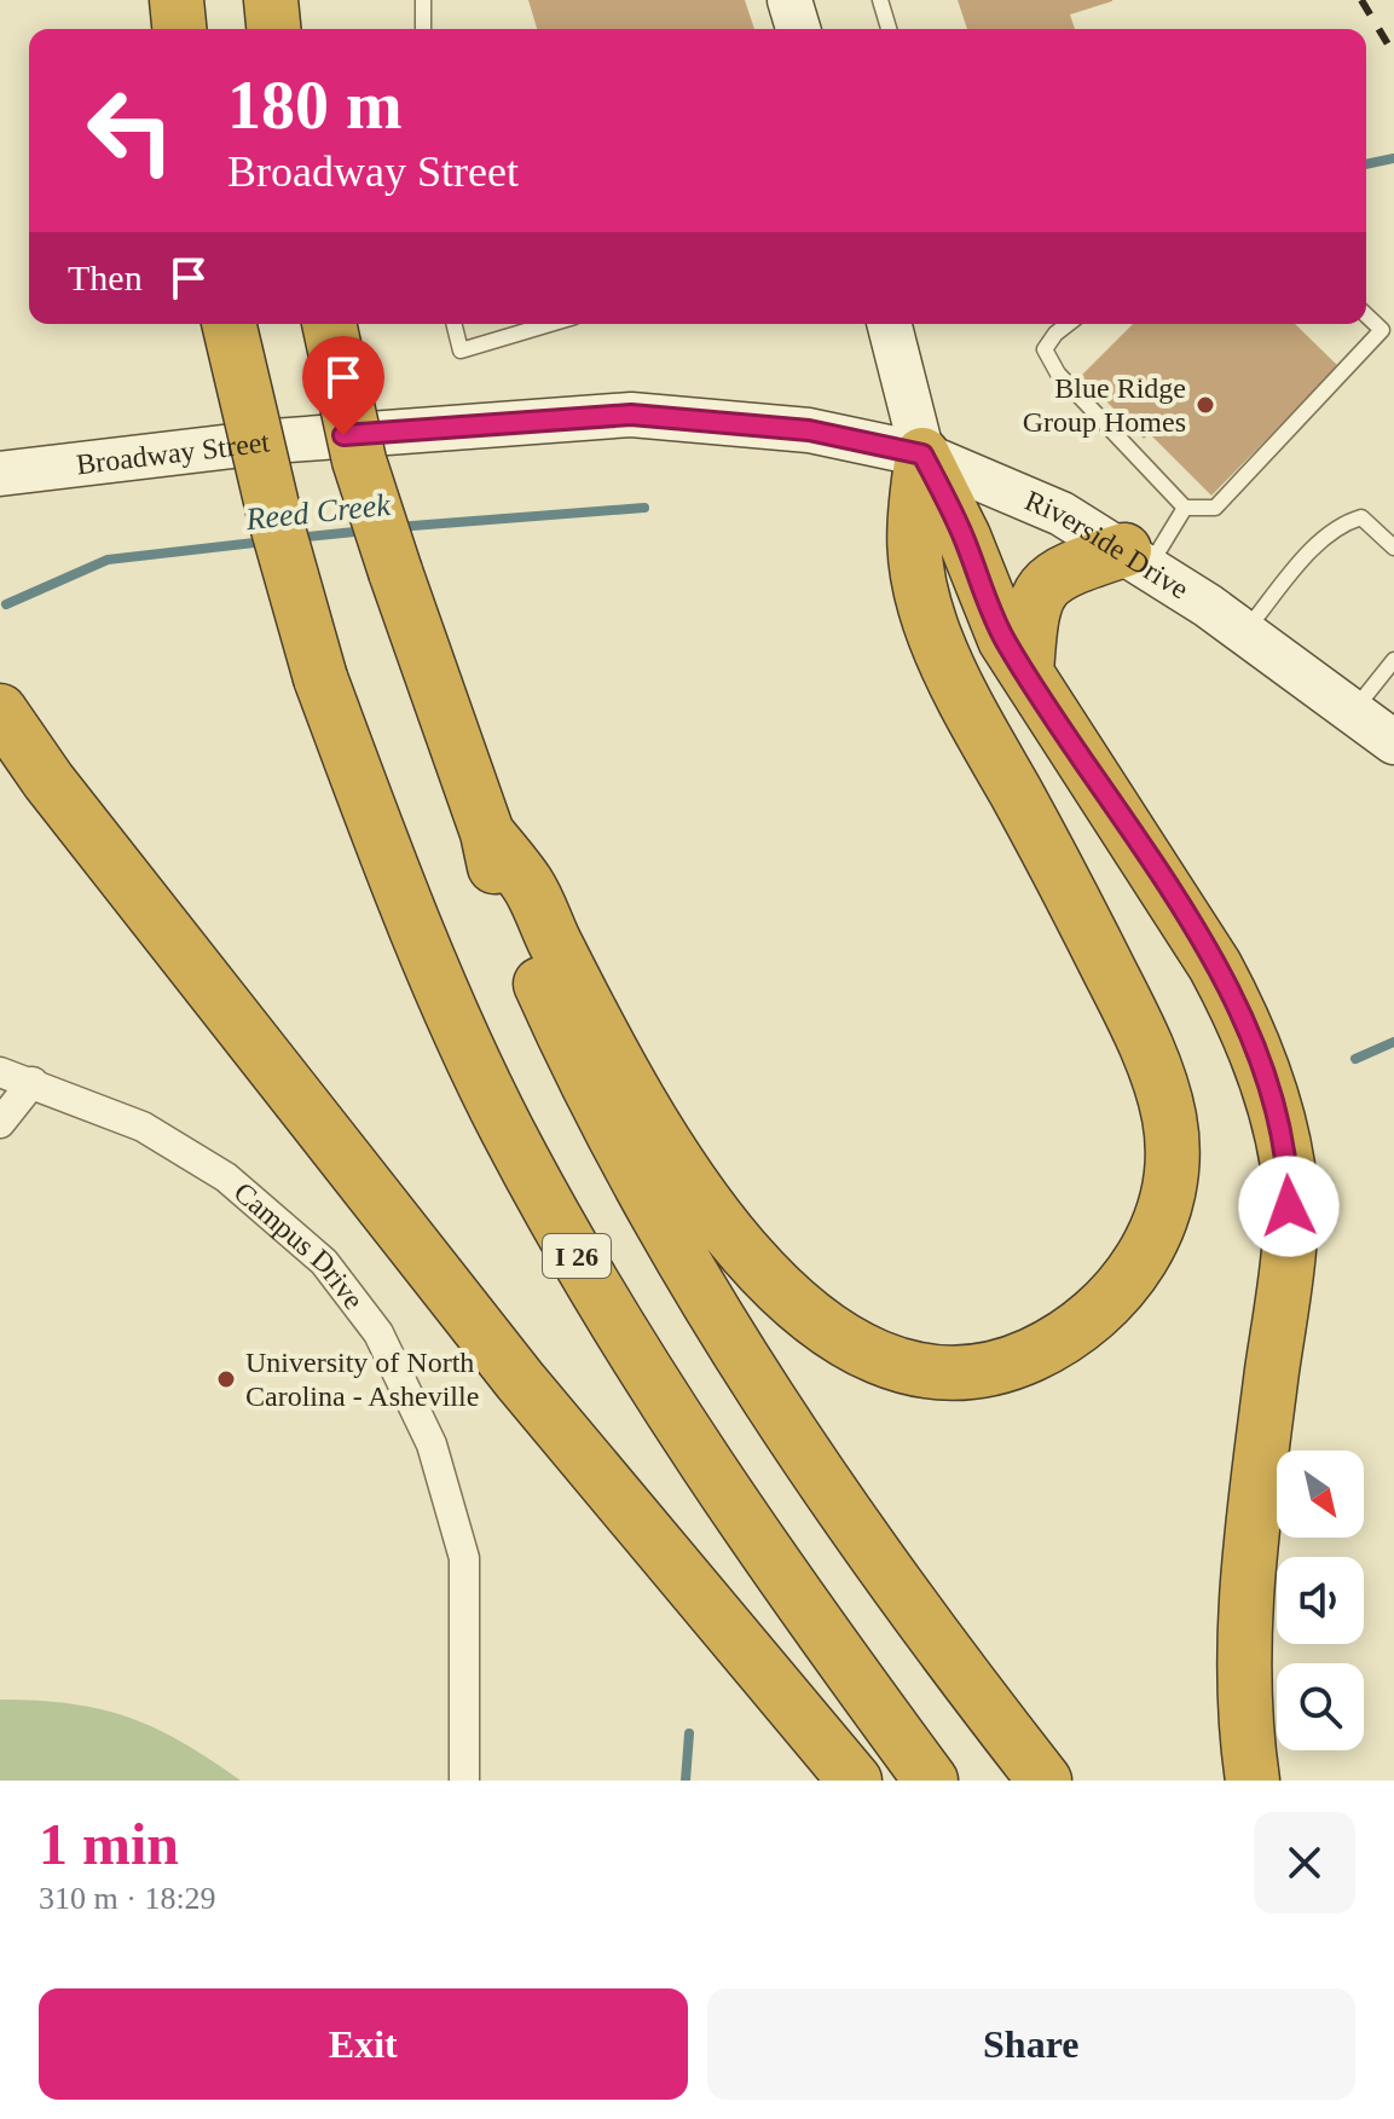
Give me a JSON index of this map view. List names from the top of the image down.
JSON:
{
  "streets": {
    "highway": ["I 26"],
    "main road": ["Broadway Street", "Riverside Drive"],
    "street": ["Campus Drive"]
  },
  "crossings": [
    ["Broadway Street", "Riverside Drive"]
  ],
  "water": ["Reed Creek"],
  "places": ["Blue Ridge Group Homes", "University of North Carolina - Asheville"],
  "north": "bottom right",
  "page": {
    "turn": ["180 m", "Broadway Street"],
    "then": "Then",
    "heading": ["1 min", "310 m · 18:29"],
    "buttons": ["Exit", "Share"]
  }
}
